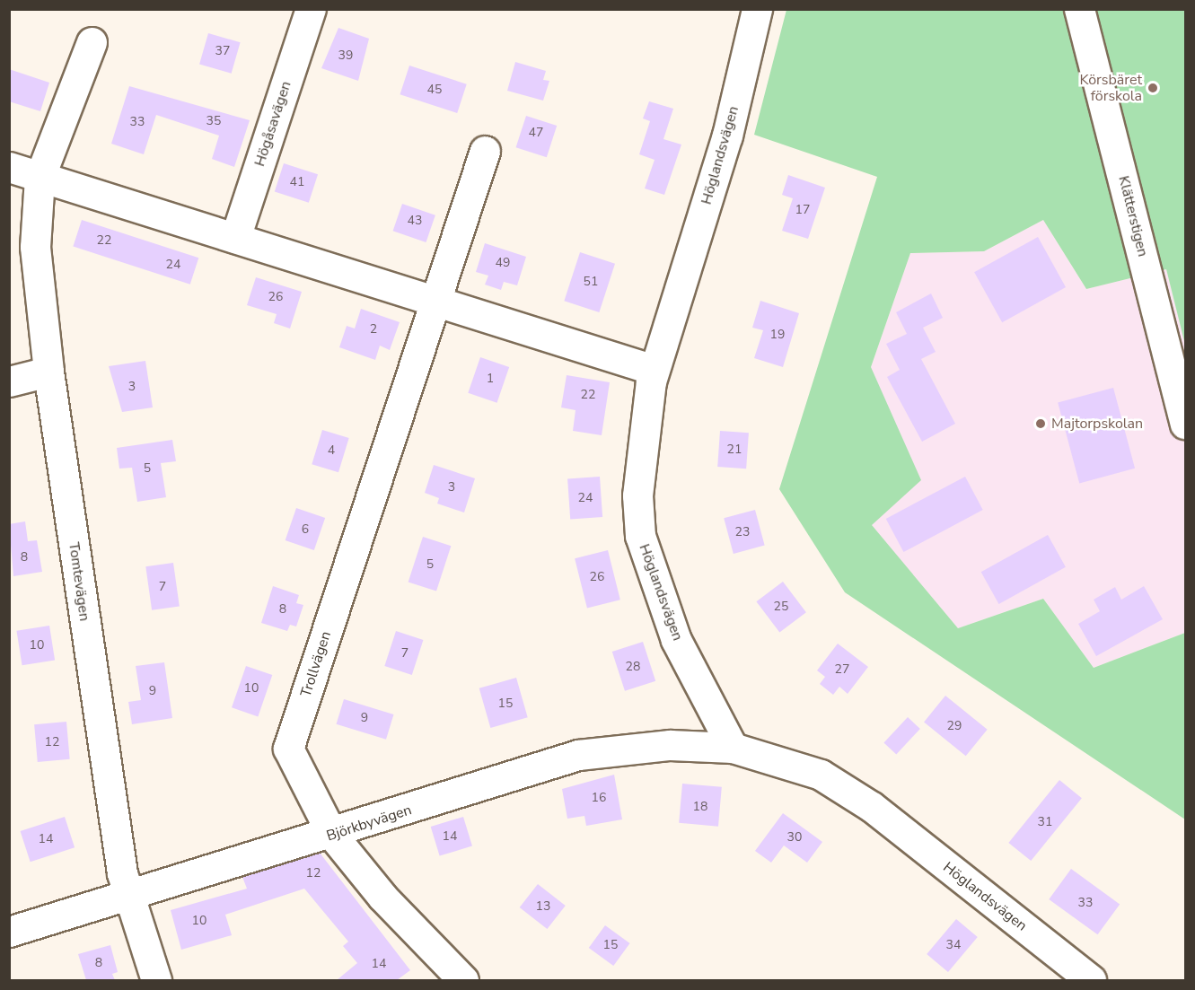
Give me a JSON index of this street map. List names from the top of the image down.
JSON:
{
  "streets": {
    "street": [
      "Högåsavägen",
      "Höglandsvägen",
      "Klätterstigen",
      "Tomtevägen",
      "Trollvägen",
      "Björkbyvägen"
    ]
  },
  "crossings": [
    ["Höglandsvägen", "Björkbyvägen"],
    ["Tomtevägen", "Björkbyvägen"],
    ["Trollvägen", "Björkbyvägen"]
  ],
  "places": ["Körsbäret förskola", "Majtorpskolan"],
  "house_numbers": [
    "37",
    "39",
    "45",
    "35",
    "33",
    "47",
    "41",
    "17",
    "43",
    "22",
    "49",
    "24",
    "51",
    "26",
    "2",
    "19",
    "1",
    "3",
    "22",
    "21",
    "4",
    "5",
    "3",
    "24",
    "6",
    "23",
    "8",
    "5",
    "26",
    "7",
    "25",
    "8",
    "10",
    "7",
    "28",
    "27",
    "10",
    "9",
    "15",
    "9",
    "29",
    "12",
    "16",
    "18",
    "31",
    "14",
    "30",
    "14",
    "12",
    "33",
    "13",
    "10",
    "15",
    "34",
    "8",
    "14"
  ]
}
